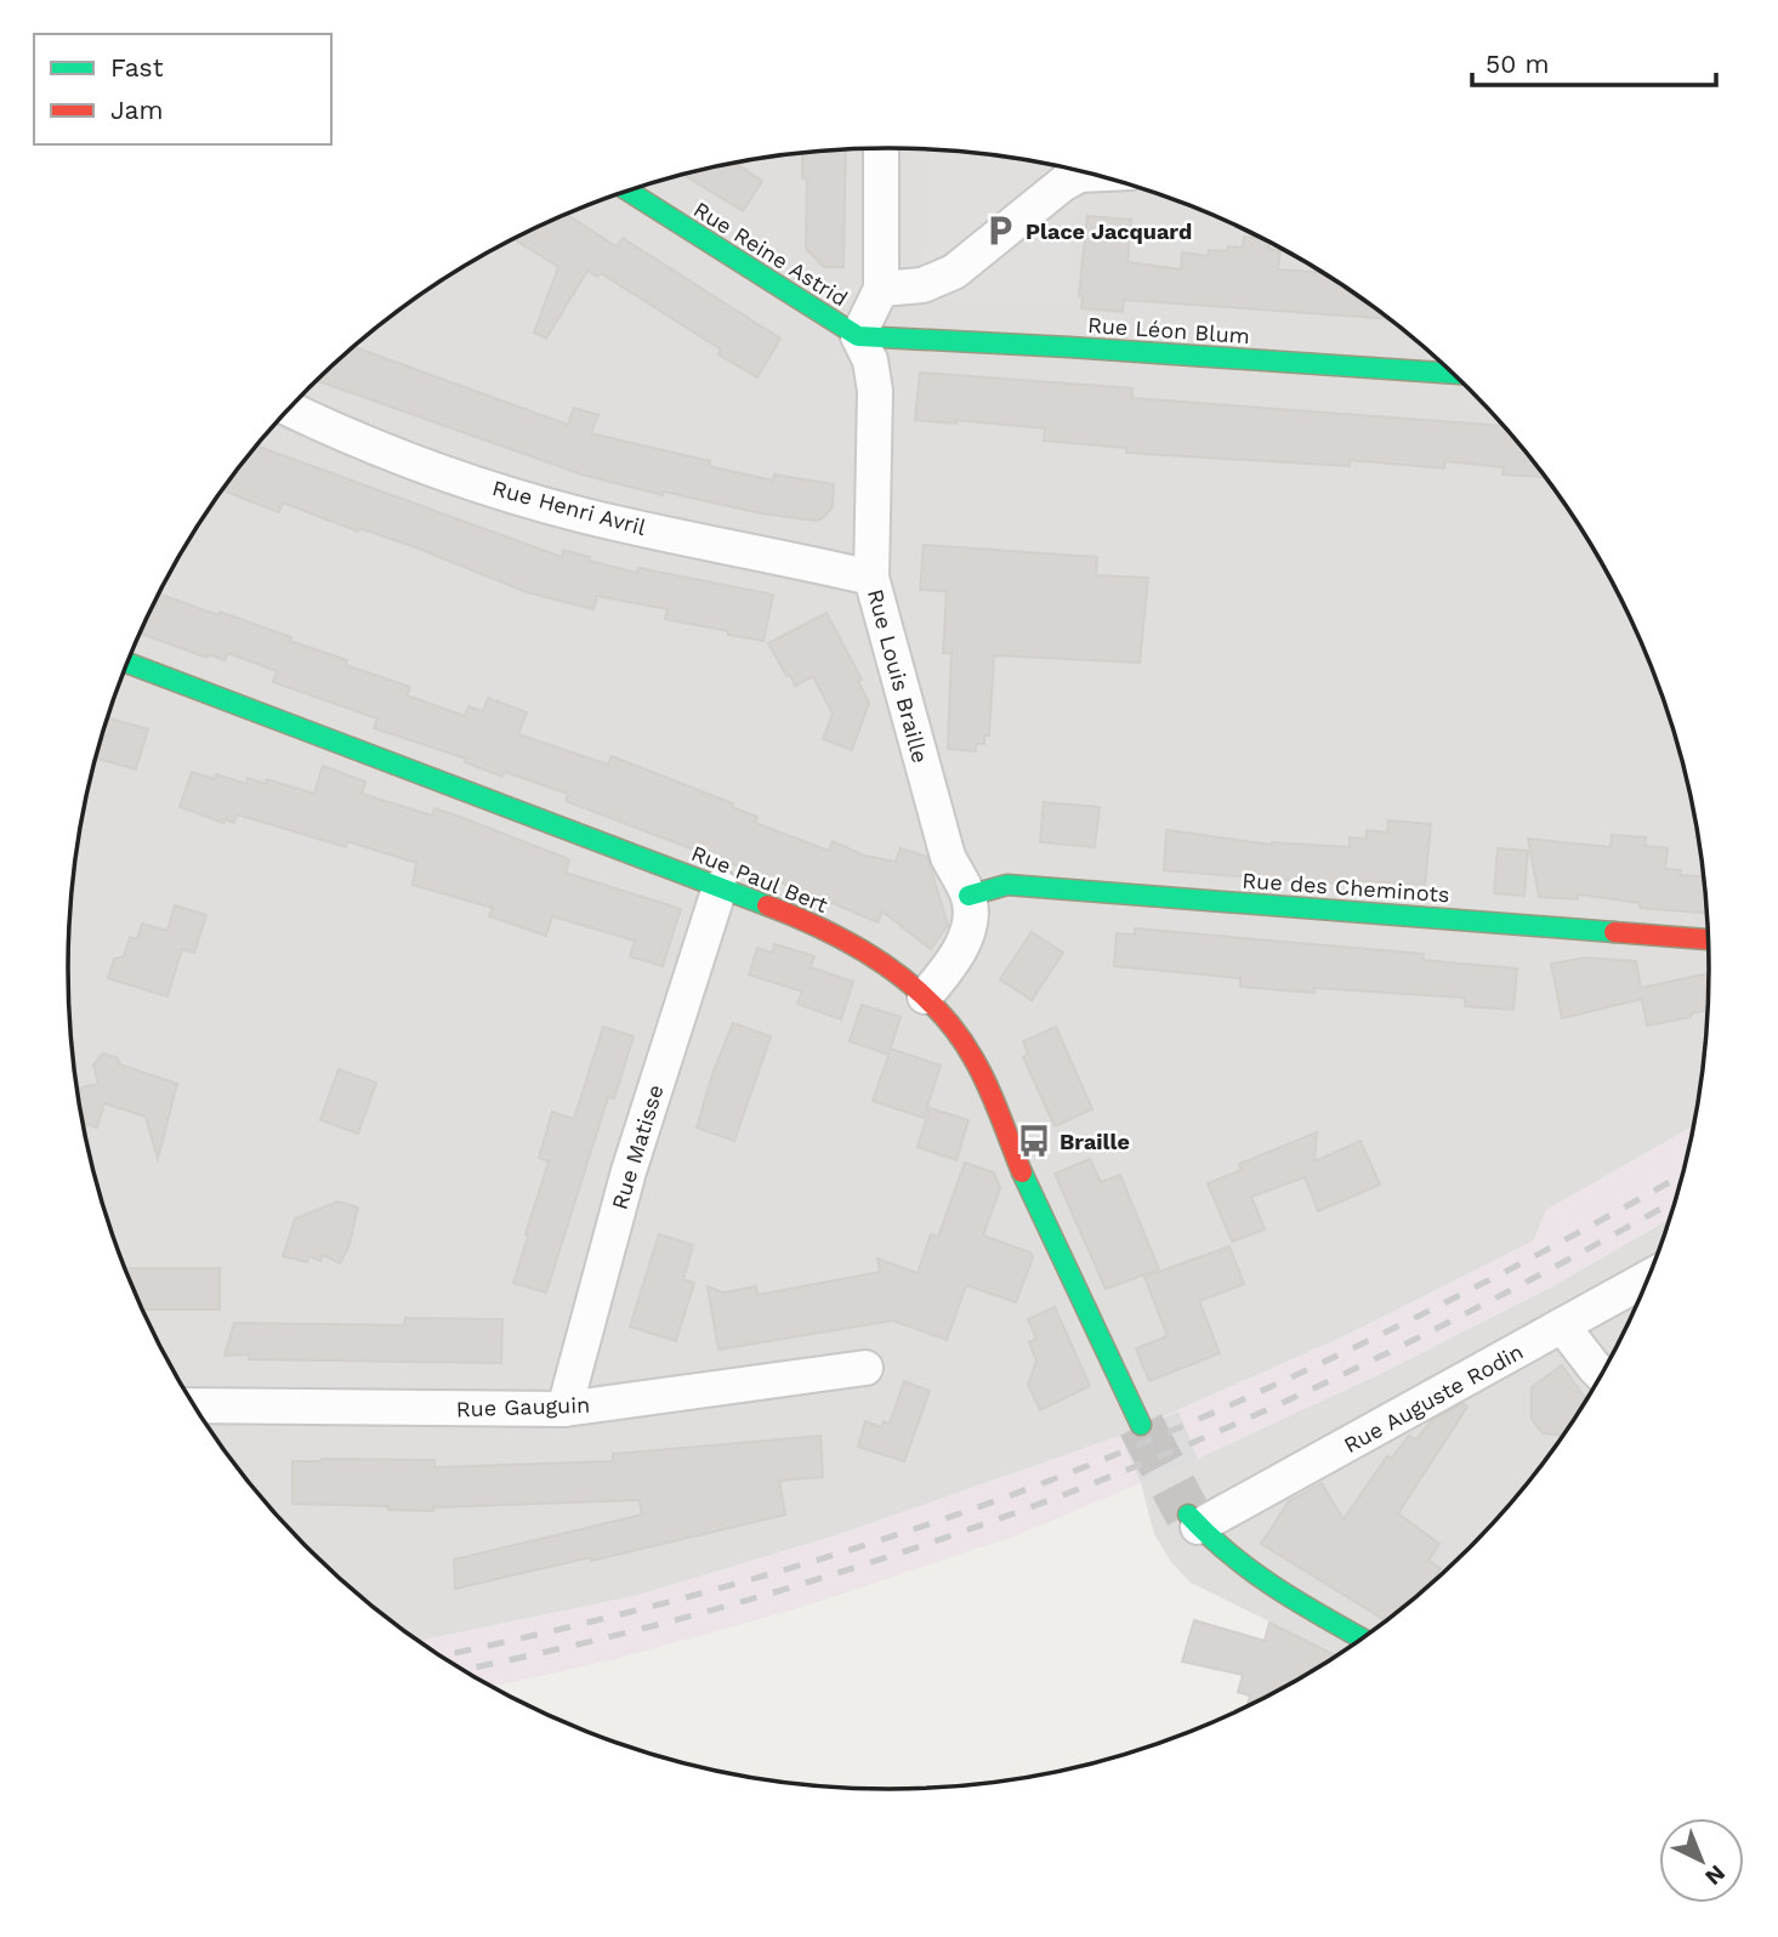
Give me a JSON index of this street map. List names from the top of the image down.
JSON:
{
  "streets": {
    "street": [
      "Rue Reine Astrid",
      "Rue Léon Blum",
      "Rue Henri Avril",
      "Rue Louis Braille",
      "Rue Paul Bert",
      "Rue des Cheminots",
      "Rue Matisse",
      "Rue Auguste Rodin",
      "Rue Gauguin"
    ]
  },
  "crossings": [
    ["Rue Reine Astrid", "Rue Léon Blum"],
    ["Rue Reine Astrid", "Rue Louis Braille"],
    ["Rue Léon Blum", "Rue Louis Braille"],
    ["Rue Henri Avril", "Rue Louis Braille"],
    ["Rue Louis Braille", "Rue des Cheminots"],
    ["Rue Paul Bert", "Rue Matisse"],
    ["Rue Matisse", "Rue Gauguin"]
  ],
  "places": {
    "parking": ["Place Jacquard"],
    "bus stop": ["Braille"]
  },
  "legend": ["Fast", "Jam"],
  "scale_bar": "50 m",
  "north": "bottom right"
}
